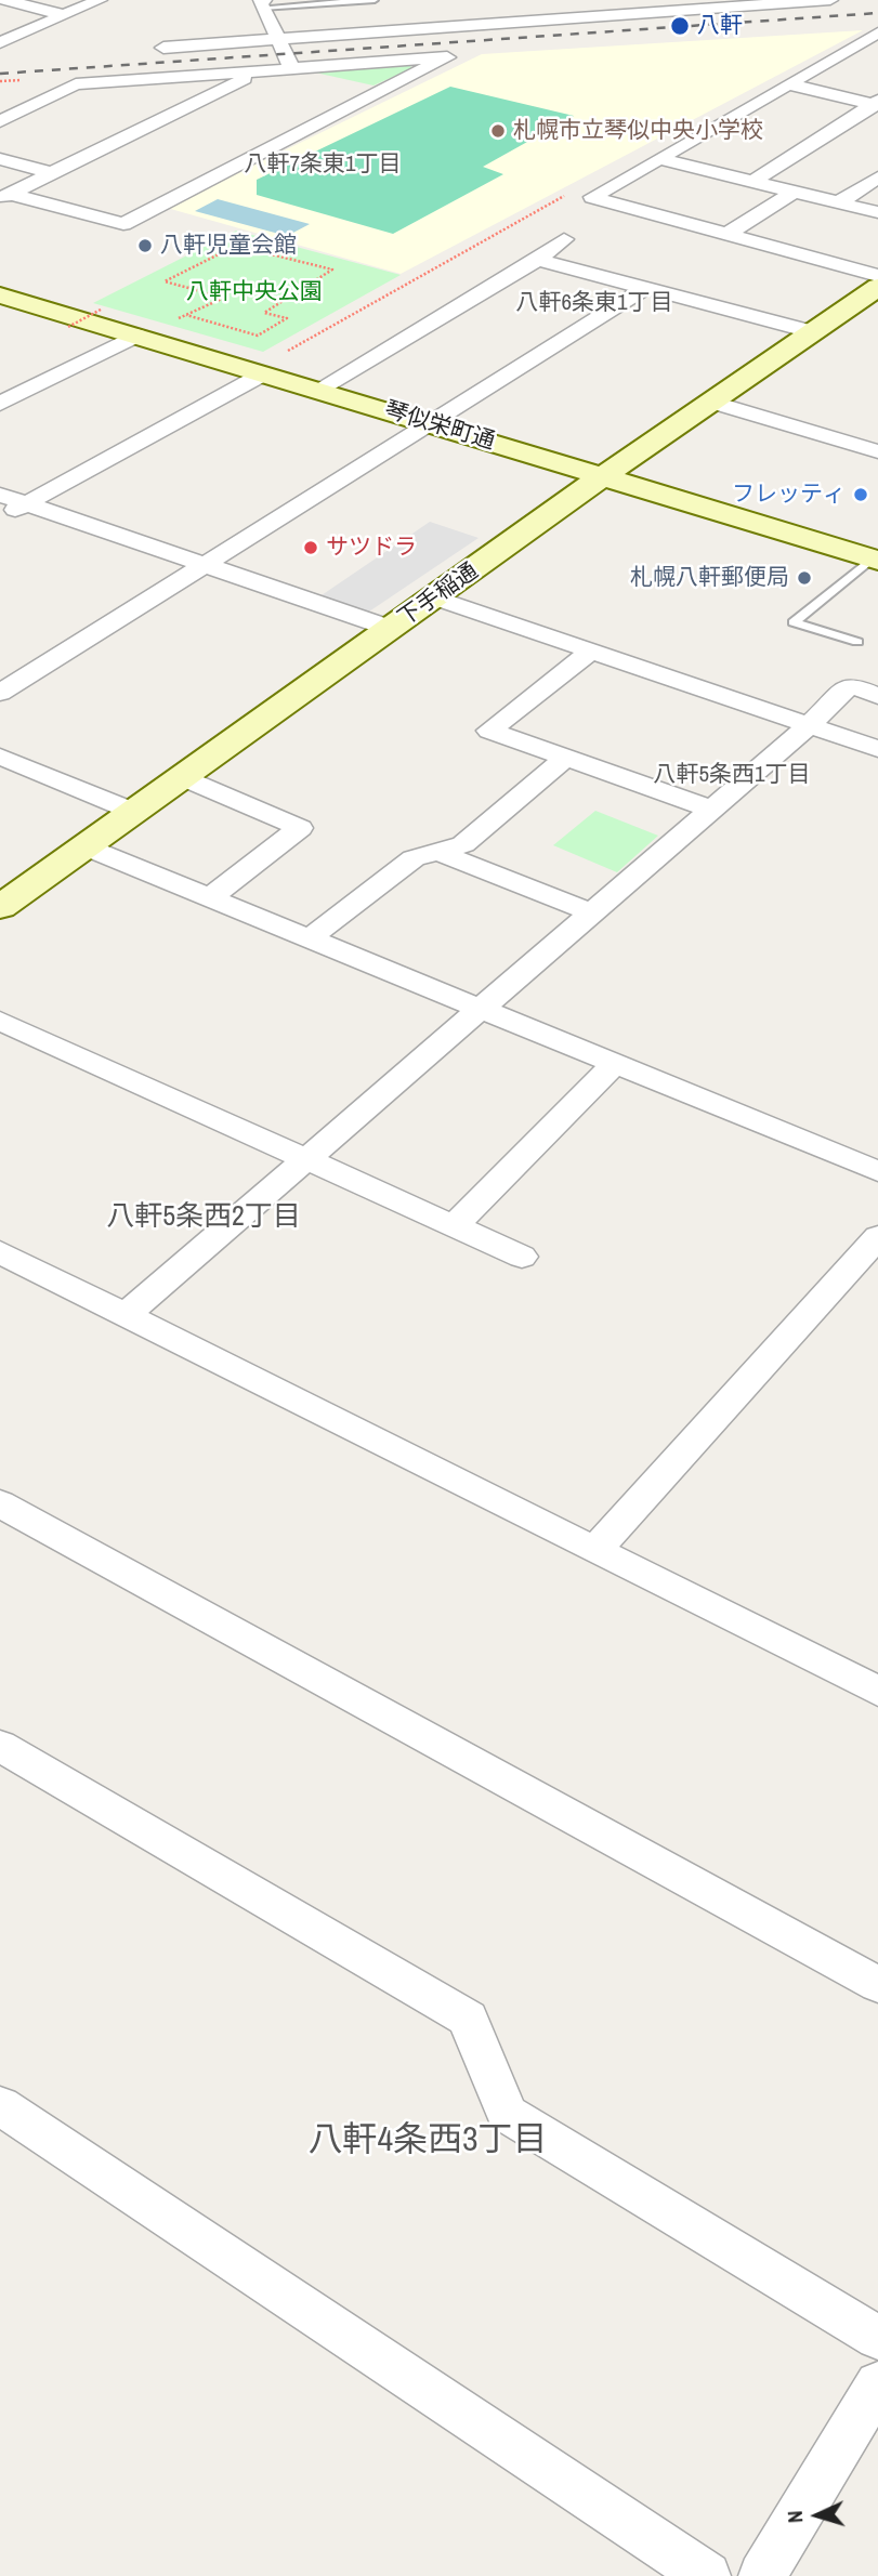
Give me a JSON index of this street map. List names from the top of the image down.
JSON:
{
  "streets": {
    "main road": ["琴似栄町通", "下手稲通"]
  },
  "crossings": [
    ["琴似栄町通", "下手稲通"]
  ],
  "districts": [
    "八軒7条東1丁目",
    "八軒6条東1丁目",
    "八軒5条西1丁目",
    "八軒5条西2丁目",
    "八軒4条西3丁目"
  ],
  "parks": ["八軒中央公園"],
  "places": [
    "八軒",
    "札幌市立琴似中央小学校",
    "八軒児童会館",
    "フレッティ",
    "サツドラ",
    "札幌八軒郵便局"
  ],
  "north": "left"
}
